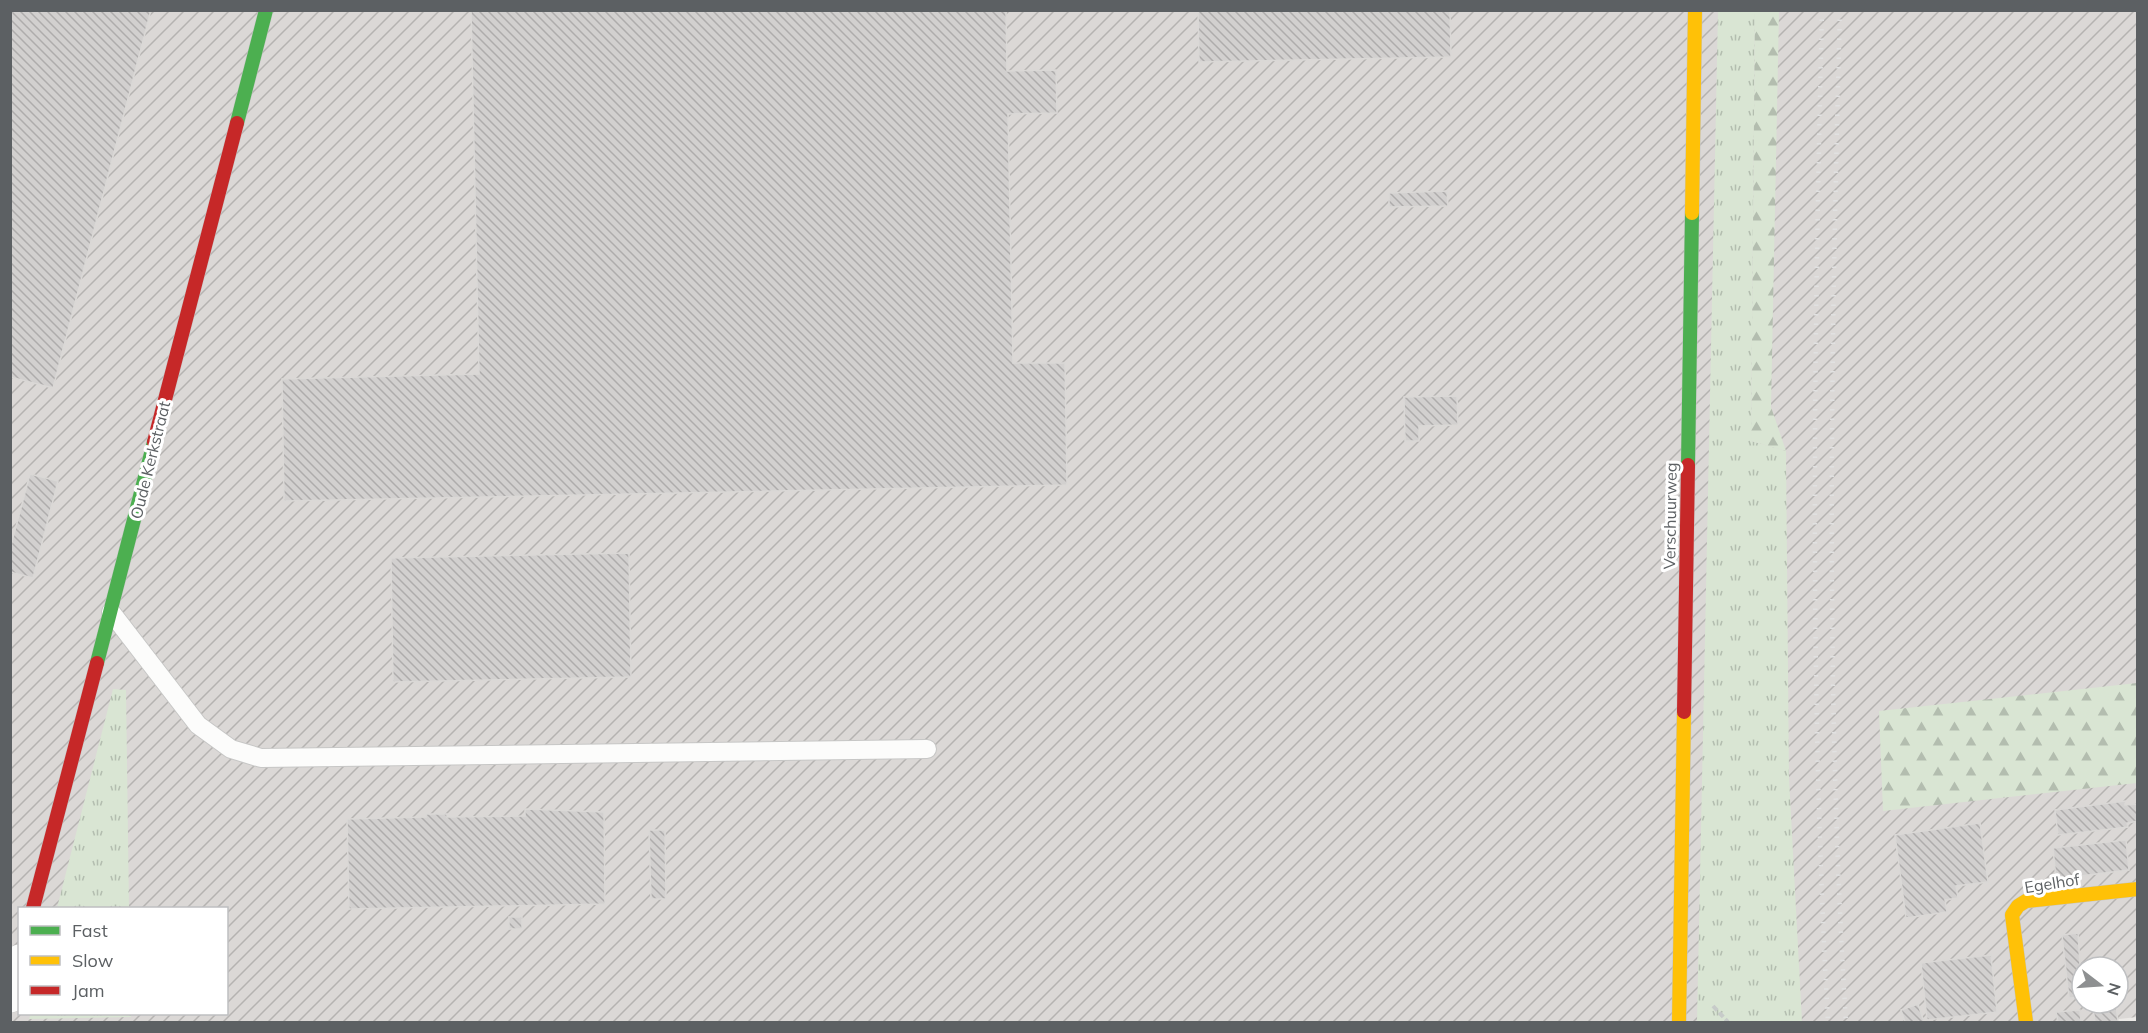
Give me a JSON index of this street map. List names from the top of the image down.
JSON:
{
  "streets": {
    "street": ["Oude Kerkstraat", "Verschuurweg", "Egelhof"]
  },
  "legend": ["Fast", "Slow", "Jam"],
  "north": "right"
}
